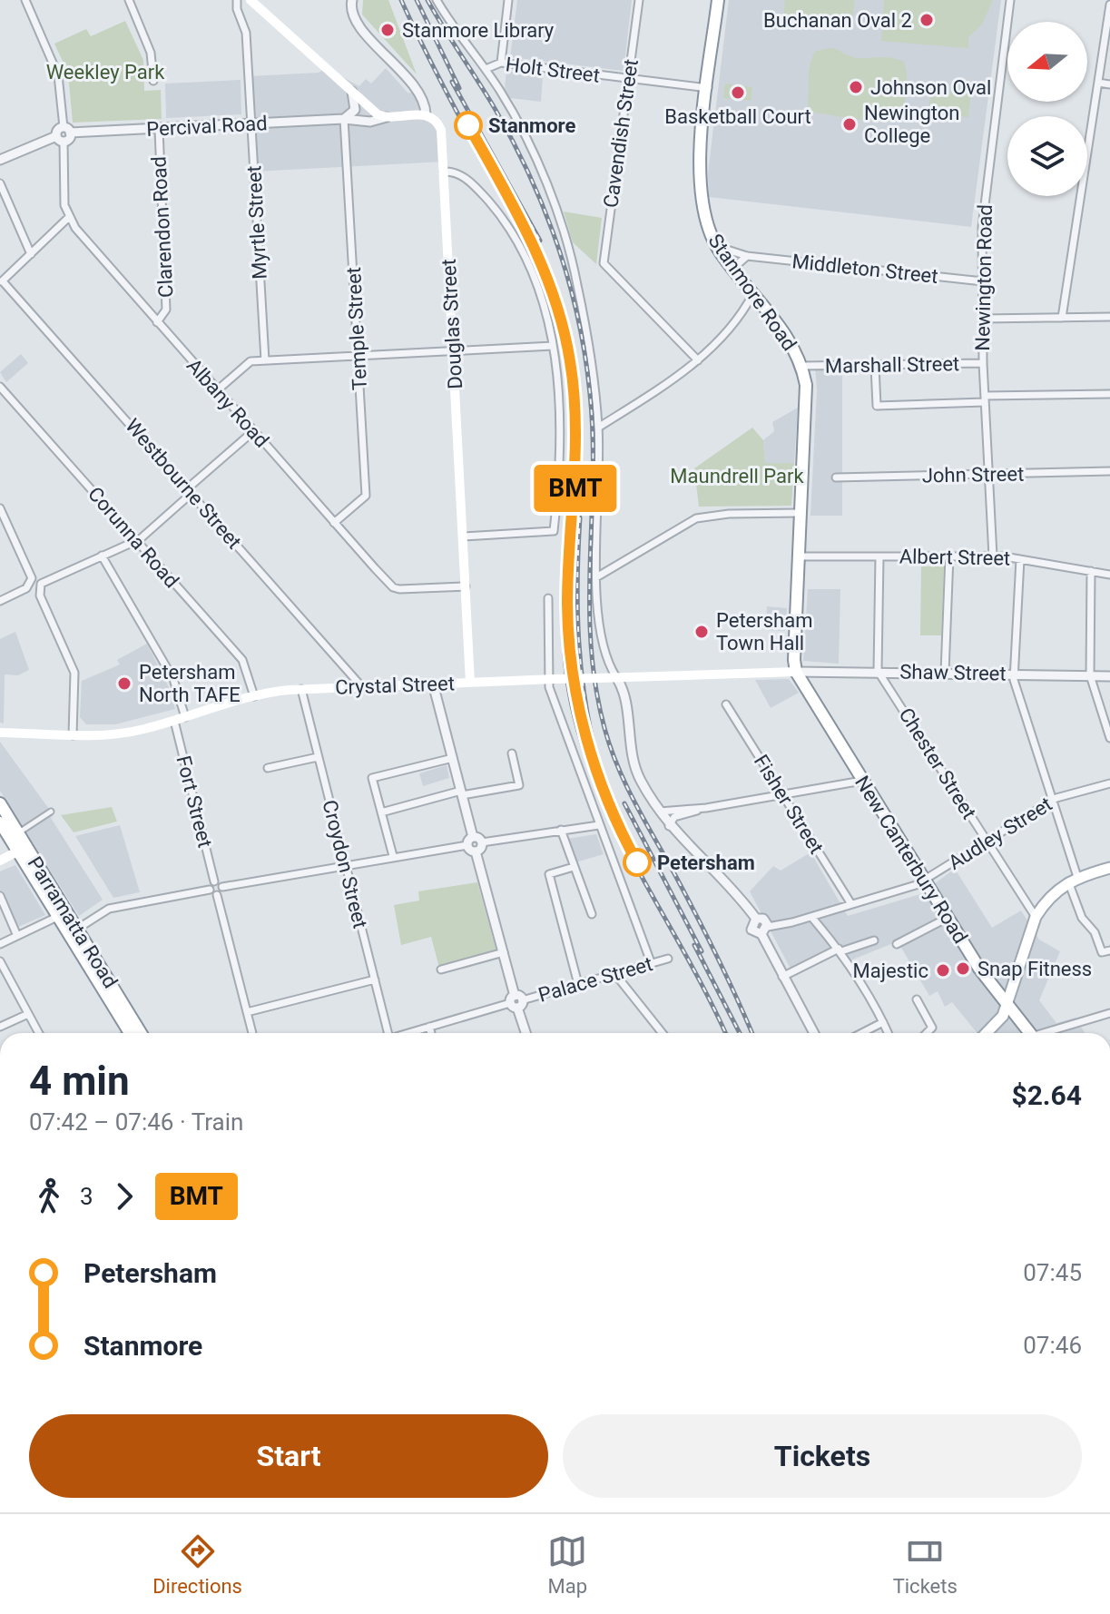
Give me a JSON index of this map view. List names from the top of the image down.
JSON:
{
  "streets": {
    "highway": ["Stanmore Road", "New Canterbury Road", "Parramatta Road"],
    "main road": ["Percival Road", "Douglas Street", "Crystal Street"],
    "street": [
      "Holt Street",
      "Cavendish Street",
      "Myrtle Street",
      "Clarendon Road",
      "Middleton Street",
      "Newington Road",
      "Temple Street",
      "Marshall Street",
      "Albany Road",
      "John Street",
      "Westbourne Street",
      "Corunna Road",
      "Albert Street",
      "Shaw Street",
      "Chester Street",
      "Fort Street",
      "Fisher Street",
      "Audley Street",
      "Croydon Street",
      "Palace Street"
    ]
  },
  "crossings": [
    ["Holt Street", "Cavendish Street"],
    ["Holt Street", "Stanmore Road"],
    ["Percival Road", "Myrtle Street"],
    ["Percival Road", "Clarendon Road"],
    ["Percival Road", "Douglas Street"],
    ["Percival Road", "Temple Street"],
    ["Clarendon Road", "Albany Road"],
    ["Middleton Street", "Newington Road"],
    ["Middleton Street", "Stanmore Road"],
    ["Newington Road", "Marshall Street"],
    ["Newington Road", "John Street"],
    ["Newington Road", "Albert Street"],
    ["Stanmore Road", "Marshall Street"],
    ["Stanmore Road", "Albert Street"],
    ["Stanmore Road", "Shaw Street"],
    ["Stanmore Road", "Crystal Street"],
    ["Stanmore Road", "New Canterbury Road"],
    ["Douglas Street", "Albany Road"],
    ["Douglas Street", "Crystal Street"],
    ["Temple Street", "Albany Road"],
    ["Westbourne Street", "Crystal Street"],
    ["Corunna Road", "Crystal Street"],
    ["Shaw Street", "Crystal Street"],
    ["Shaw Street", "Chester Street"],
    ["Shaw Street", "New Canterbury Road"],
    ["Crystal Street", "Fort Street"],
    ["Crystal Street", "New Canterbury Road"],
    ["Crystal Street", "Croydon Street"],
    ["Chester Street", "Audley Street"],
    ["Fisher Street", "Audley Street"],
    ["Audley Street", "New Canterbury Road"]
  ],
  "parks": ["Weekley Park", "Maundrell Park"],
  "places": [
    "Buchanan Oval 2",
    "Stanmore Library",
    "Johnson Oval",
    "Basketball Court",
    "Newington College",
    "Stanmore",
    "Petersham Town Hall",
    "Petersham North TAFE",
    "Petersham",
    "Snap Fitness",
    "Majestic"
  ],
  "north": "left",
  "page": {
    "on_map": "BMT",
    "heading": ["4 min", "07:42 – 07:46 · Train", "$2.64"],
    "legs": ["3", "BMT"],
    "list": [
      {
        "name": "Petersham",
        "value": "07:45"
      },
      {
        "name": "Stanmore",
        "value": "07:46"
      }
    ],
    "buttons": ["Start", "Tickets"],
    "tabs": ["Directions", "Map", "Tickets"]
  }
}
